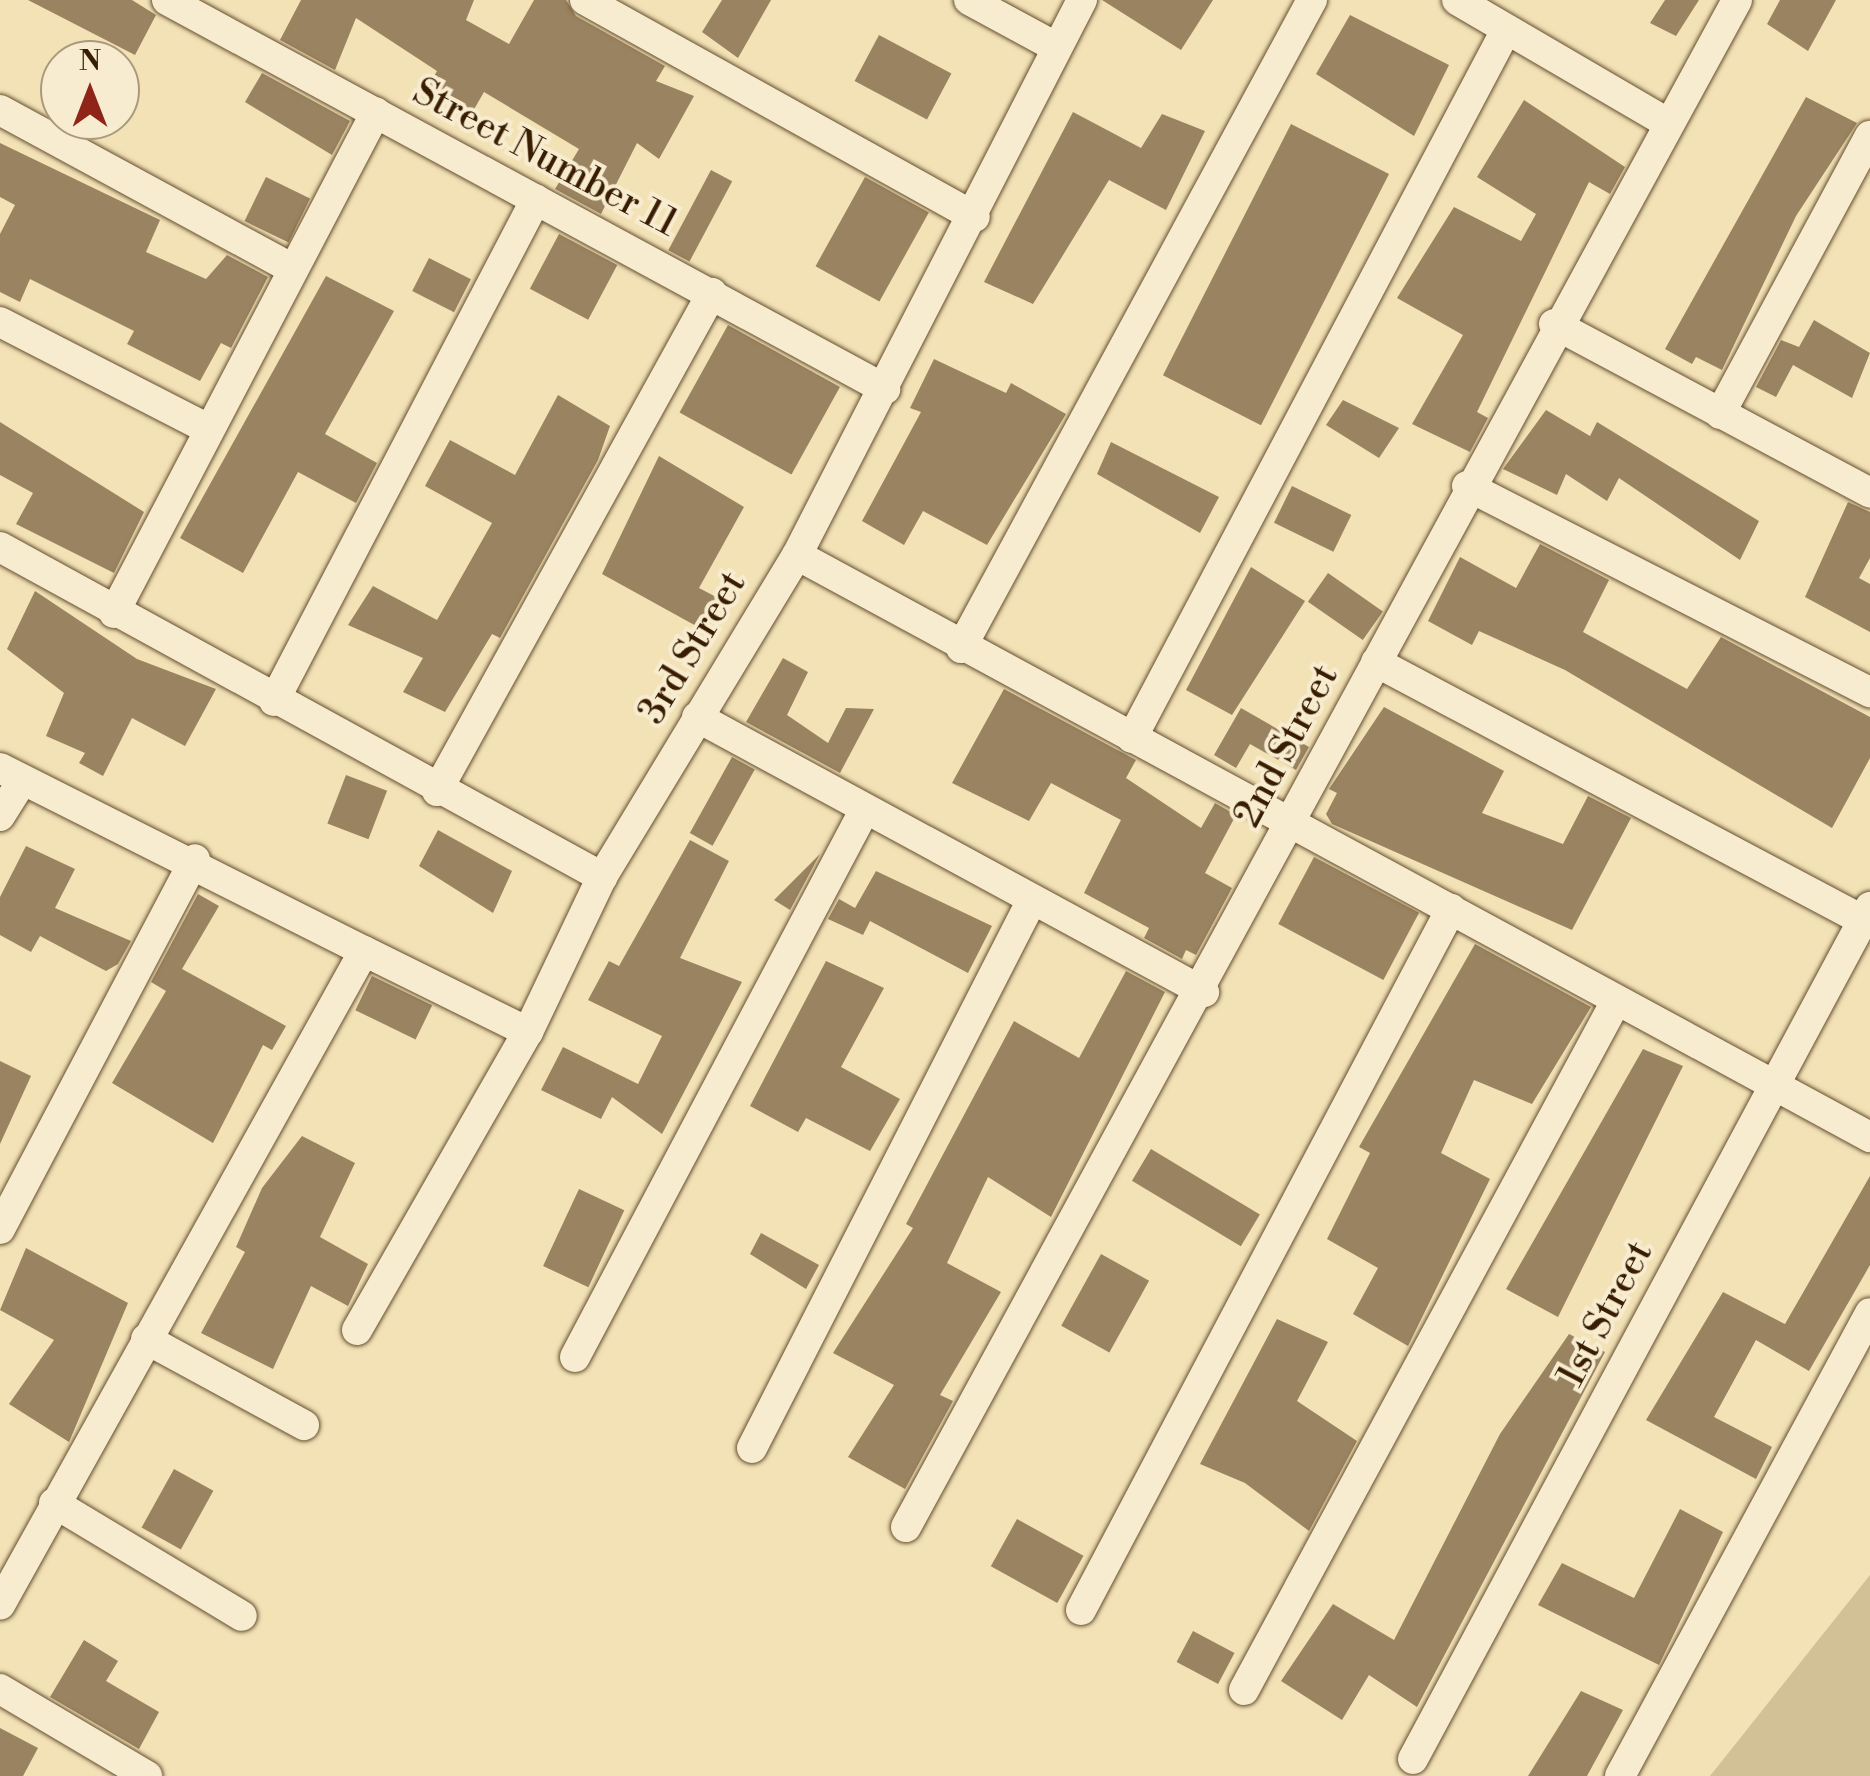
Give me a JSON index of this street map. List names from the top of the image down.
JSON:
{
  "streets": {
    "street": [
      "Street Number 11",
      "3rd Street",
      "2nd Street",
      "1st Street"
    ]
  },
  "crossings": [
    ["Street Number 11", "3rd Street"]
  ],
  "north": "top"
}
